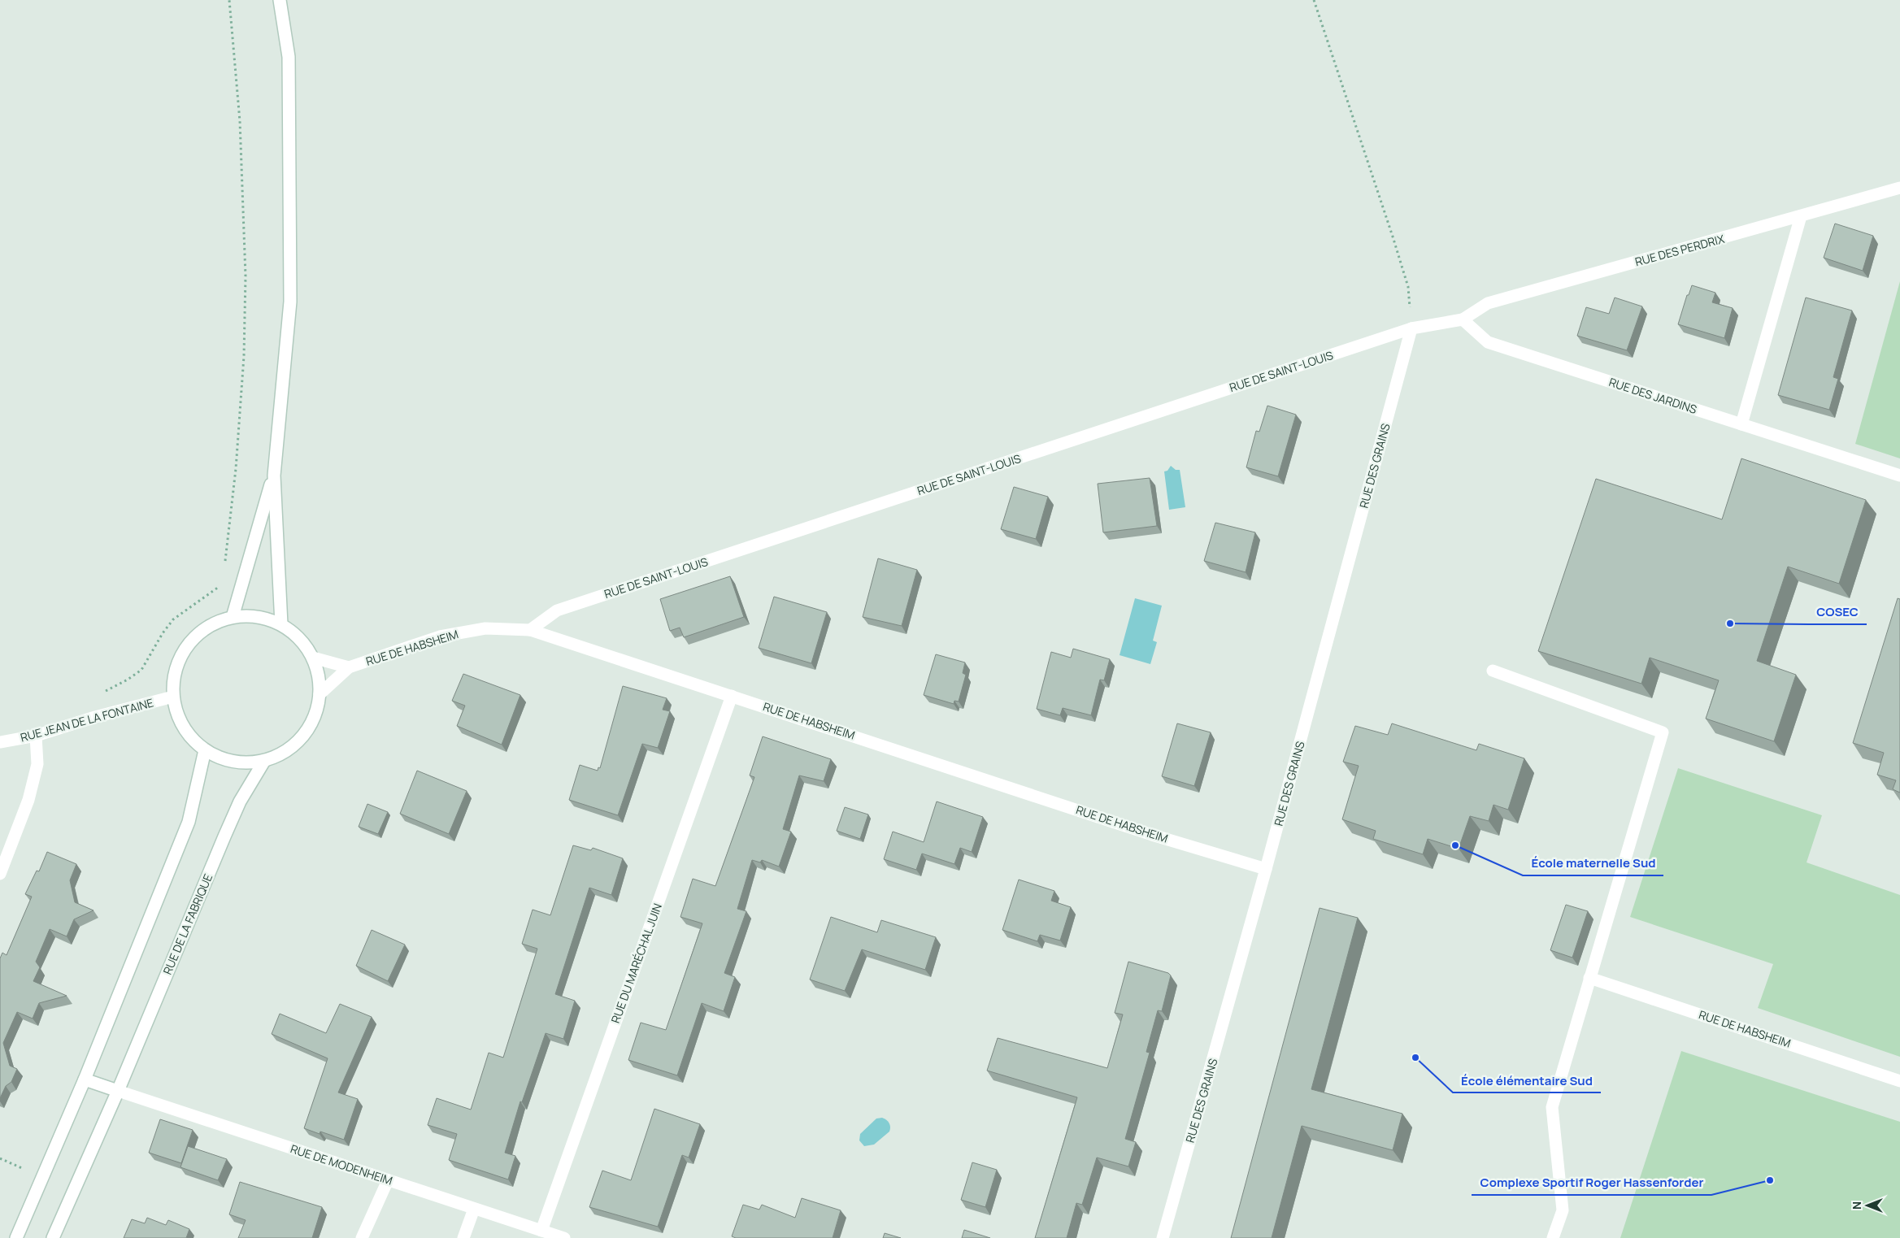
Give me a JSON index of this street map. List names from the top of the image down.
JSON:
{
  "streets": {
    "street": [
      "RUE DES PERDRIX",
      "RUE DE SAINT-LOUIS",
      "RUE DES JARDINS",
      "RUE DES GRAINS",
      "RUE DE HABSHEIM",
      "RUE JEAN DE LA FONTAINE",
      "RUE DE LA FABRIQUE",
      "RUE DU MARÉCHAL JUIN",
      "RUE DE MODENHEIM"
    ]
  },
  "crossings": [
    ["RUE DES PERDRIX", "RUE DES JARDINS"],
    ["RUE DE SAINT-LOUIS", "RUE DES GRAINS"],
    ["RUE DE SAINT-LOUIS", "RUE DE HABSHEIM"],
    ["RUE DES GRAINS", "RUE DE HABSHEIM"],
    ["RUE DE HABSHEIM", "RUE DU MARÉCHAL JUIN"],
    ["RUE DE LA FABRIQUE", "RUE DE MODENHEIM"],
    ["RUE DU MARÉCHAL JUIN", "RUE DE MODENHEIM"]
  ],
  "places": [
    "COSEC",
    "École maternelle Sud",
    "École élémentaire Sud",
    "Complexe Sportif Roger Hassenforder"
  ],
  "north": "left"
}
